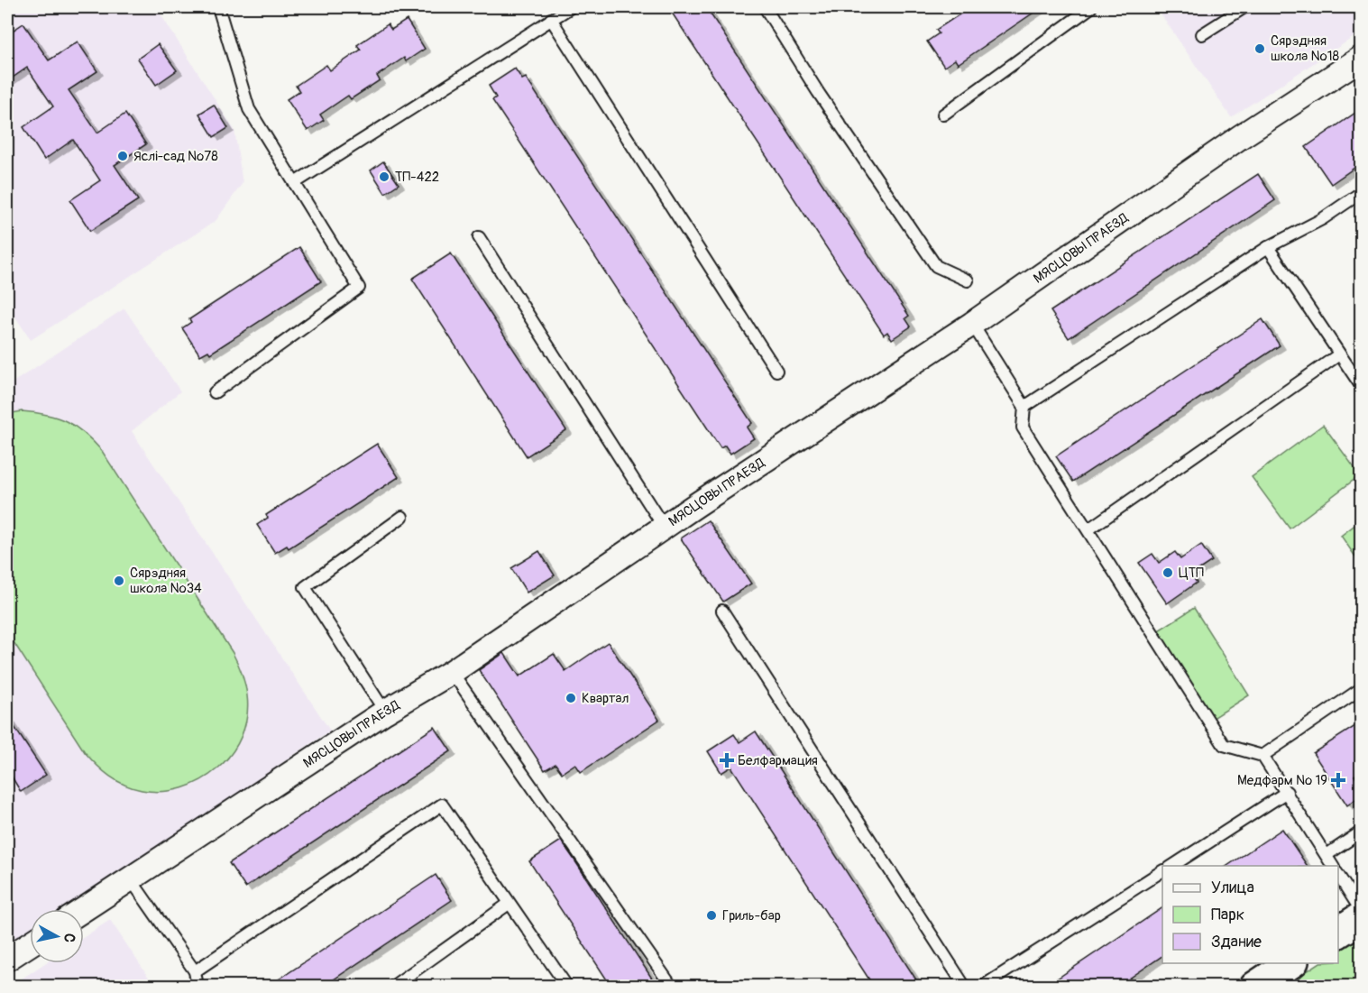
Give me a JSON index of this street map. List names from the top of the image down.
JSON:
{
  "streets": {
    "street": ["МЯСЦОВЫ ПРАЕЗД"]
  },
  "places": {
    "other": [
      "Сярэдняя школа №18",
      "Яслі-сад №78",
      "ТП-422",
      "ЦТП",
      "Сярэдняя школа №34",
      "Квартал",
      "Гриль-бар"
    ],
    "health": ["Белфармация", "Медфарм № 19"]
  },
  "legend": ["Улица", "Парк", "Здание"],
  "north": "right"
}
